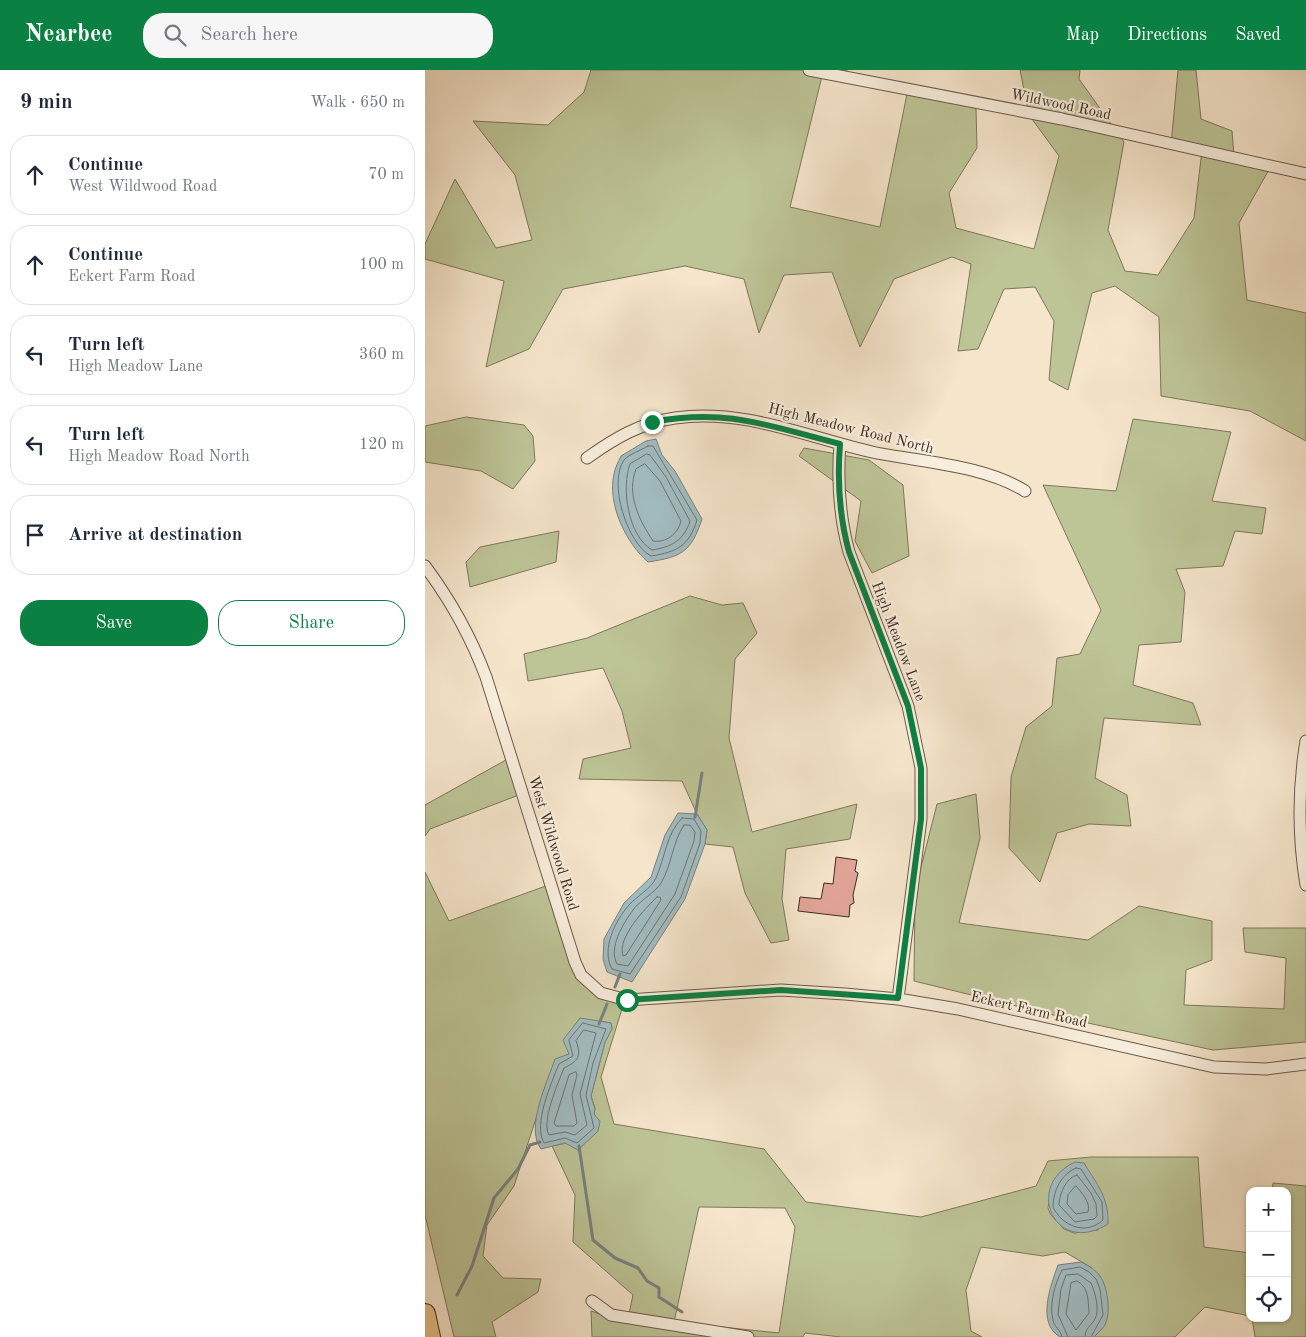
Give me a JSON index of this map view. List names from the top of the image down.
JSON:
{
  "streets": {
    "street": [
      "Wildwood Road",
      "High Meadow Road North",
      "High Meadow Lane",
      "West Wildwood Road",
      "Eckert Farm Road"
    ]
  },
  "crossings": [
    ["High Meadow Road North", "High Meadow Lane"],
    ["High Meadow Lane", "Eckert Farm Road"],
    ["West Wildwood Road", "Eckert Farm Road"]
  ],
  "page": {
    "header": "Nearbee",
    "search": "Search here",
    "nav": ["Map", "Directions", "Saved"],
    "heading": ["9 min", "Walk · 650 m"],
    "list": [
      ["Continue", "West Wildwood Road", "70 m"],
      ["Continue", "Eckert Farm Road", "100 m"],
      ["Turn left", "High Meadow Lane", "360 m"],
      ["Turn left", "High Meadow Road North", "120 m"],
      "Arrive at destination"
    ],
    "buttons": ["Save", "Share"],
    "map_buttons": ["+", "−"]
  }
}
